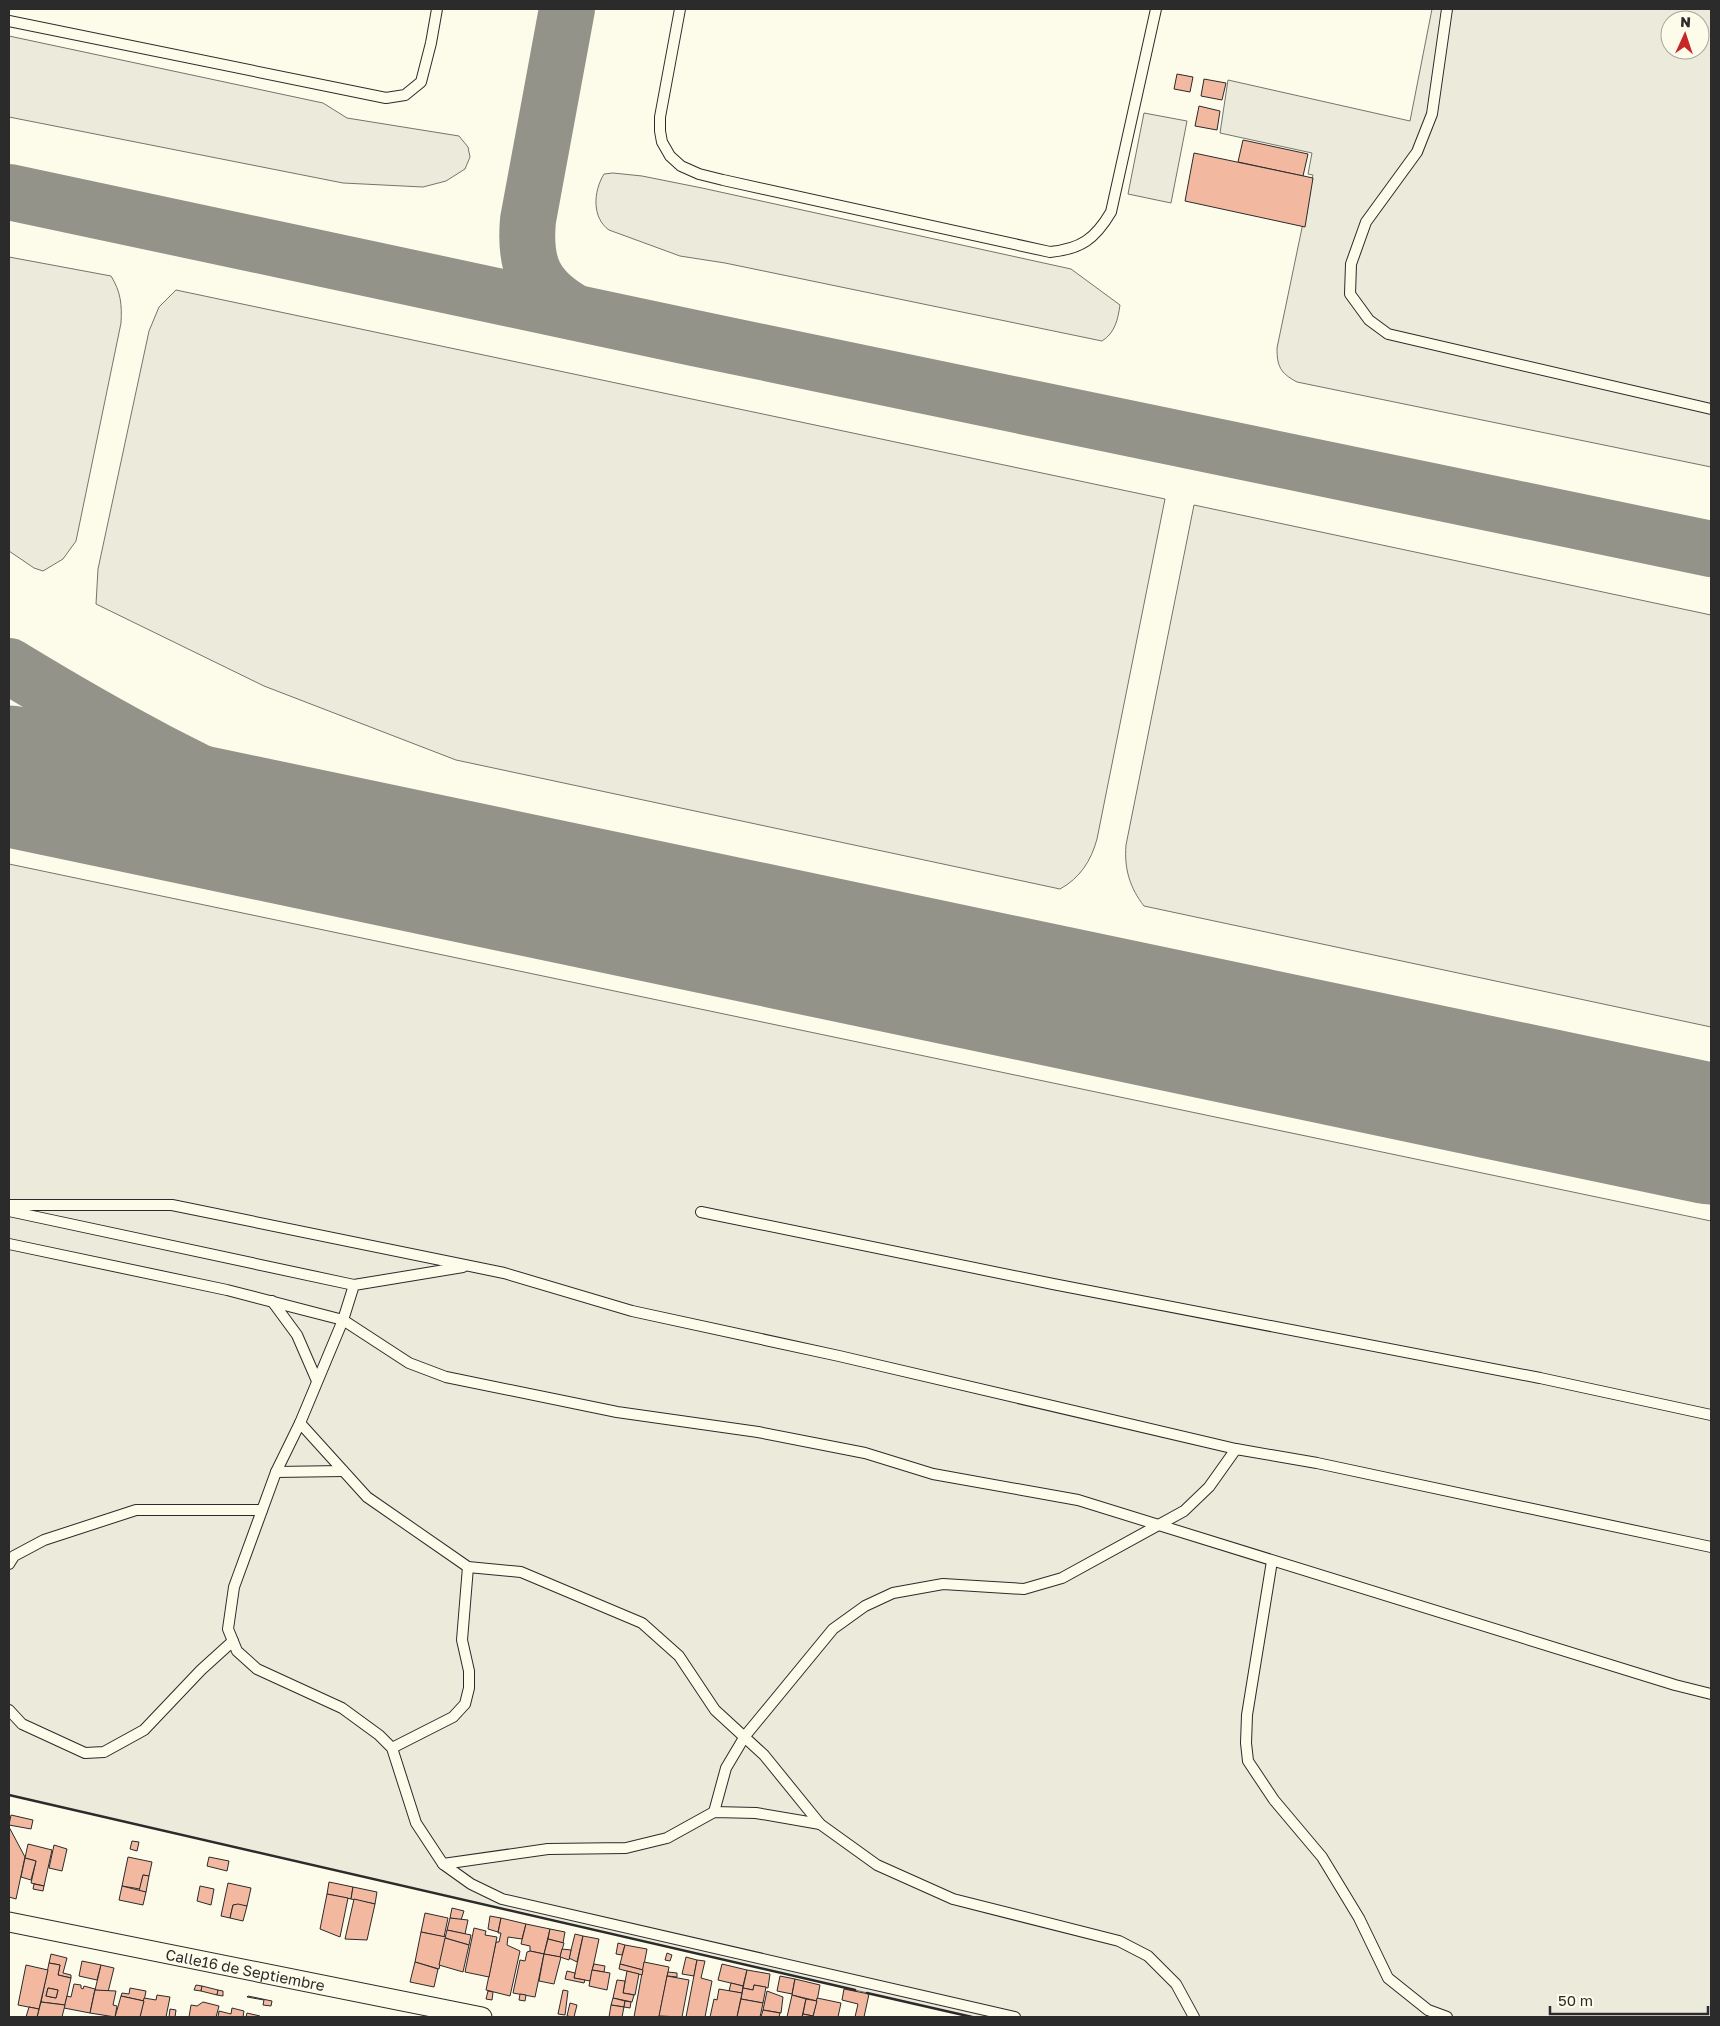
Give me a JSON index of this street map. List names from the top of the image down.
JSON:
{
  "streets": {
    "street": ["Calle16 de Septiembre"]
  },
  "scale_bar": "50 m",
  "north": "top"
}
